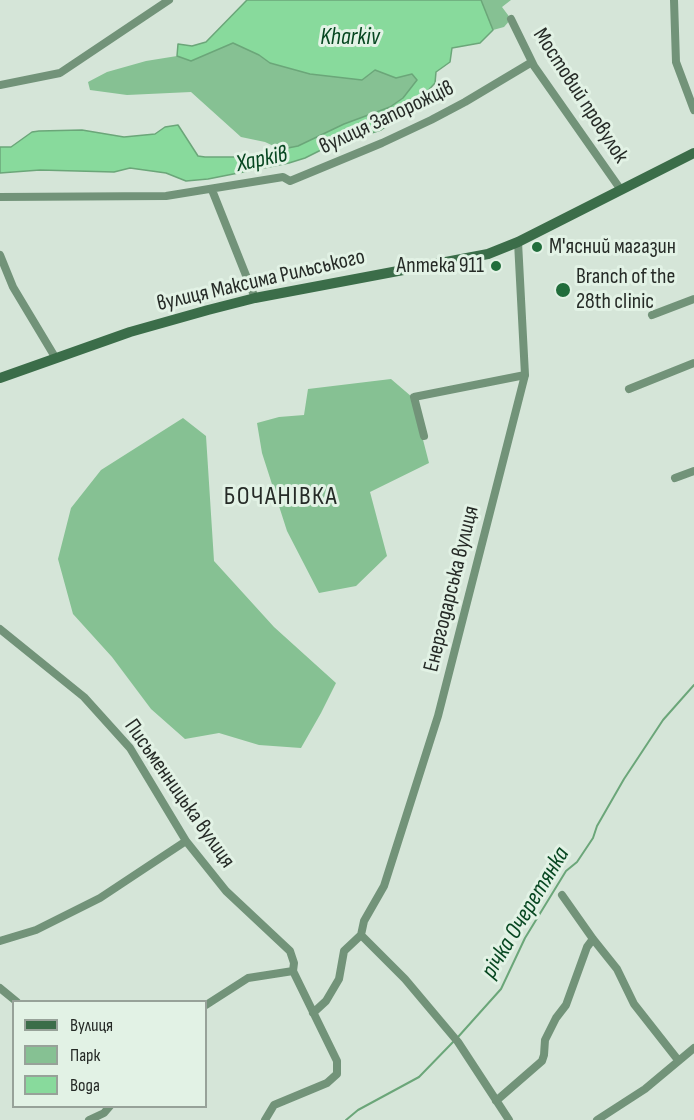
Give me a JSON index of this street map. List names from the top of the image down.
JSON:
{
  "streets": {
    "main road": ["вулиця Максима Рильського"],
    "street": [
      "Мостовий провулок",
      "вулиця Запорожців",
      "Енергодарська вулиця",
      "Письменницька вулиця"
    ]
  },
  "crossings": [
    ["Мостовий провулок", "вулиця Запорожців"],
    ["Мостовий провулок", "вулиця Максима Рильського"],
    ["вулиця Максима Рильського", "Енергодарська вулиця"],
    ["Енергодарська вулиця", "Письменницька вулиця"]
  ],
  "districts": ["БОЧАНІВКА"],
  "water": ["Kharkiv", "Харків", "річка Очеретянка"],
  "places": ["М'ясний магазин", "Аптека 911", "Branch of the 28th clinic"],
  "legend": ["Вулиця", "Парк", "Вода"]
}
